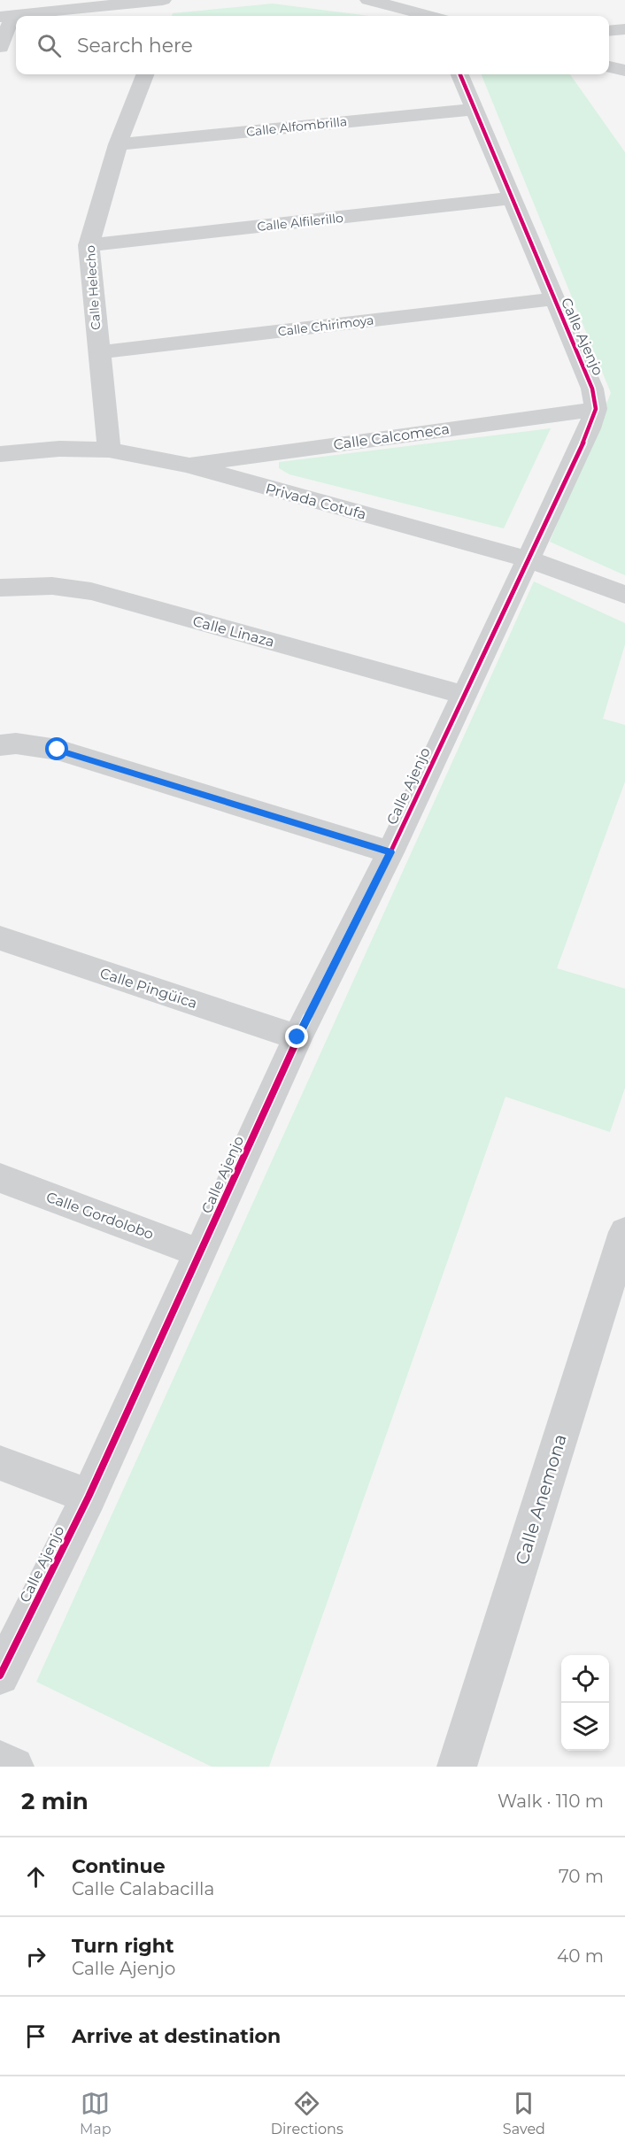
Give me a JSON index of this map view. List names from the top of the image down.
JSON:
{
  "streets": {
    "street": [
      "Calle Alfombrilla",
      "Calle Alfilerillo",
      "Calle Helecho",
      "Calle Chirimoya",
      "Calle Ajenjo",
      "Calle Calcomeca",
      "Privada Cotufa",
      "Calle Linaza",
      "Calle Pingüica",
      "Calle Gordolobo",
      "Calle Anemona"
    ]
  },
  "crossings": [
    ["Calle Alfombrilla", "Calle Helecho"],
    ["Calle Alfombrilla", "Calle Ajenjo"],
    ["Calle Alfilerillo", "Calle Helecho"],
    ["Calle Alfilerillo", "Calle Ajenjo"],
    ["Calle Helecho", "Calle Chirimoya"],
    ["Calle Helecho", "Privada Cotufa"],
    ["Calle Chirimoya", "Calle Ajenjo"],
    ["Calle Ajenjo", "Calle Calcomeca"],
    ["Calle Ajenjo", "Privada Cotufa"],
    ["Calle Ajenjo", "Calle Linaza"],
    ["Calle Ajenjo", "Calle Pingüica"],
    ["Calle Ajenjo", "Calle Gordolobo"],
    ["Calle Calcomeca", "Privada Cotufa"]
  ],
  "page": {
    "search": "Search here",
    "heading": ["2 min", "Walk · 110 m"],
    "list": [
      ["Continue", "Calle Calabacilla", "70 m"],
      ["Turn right", "Calle Ajenjo", "40 m"],
      "Arrive at destination"
    ],
    "nav": ["Map", "Directions", "Saved"]
  }
}
